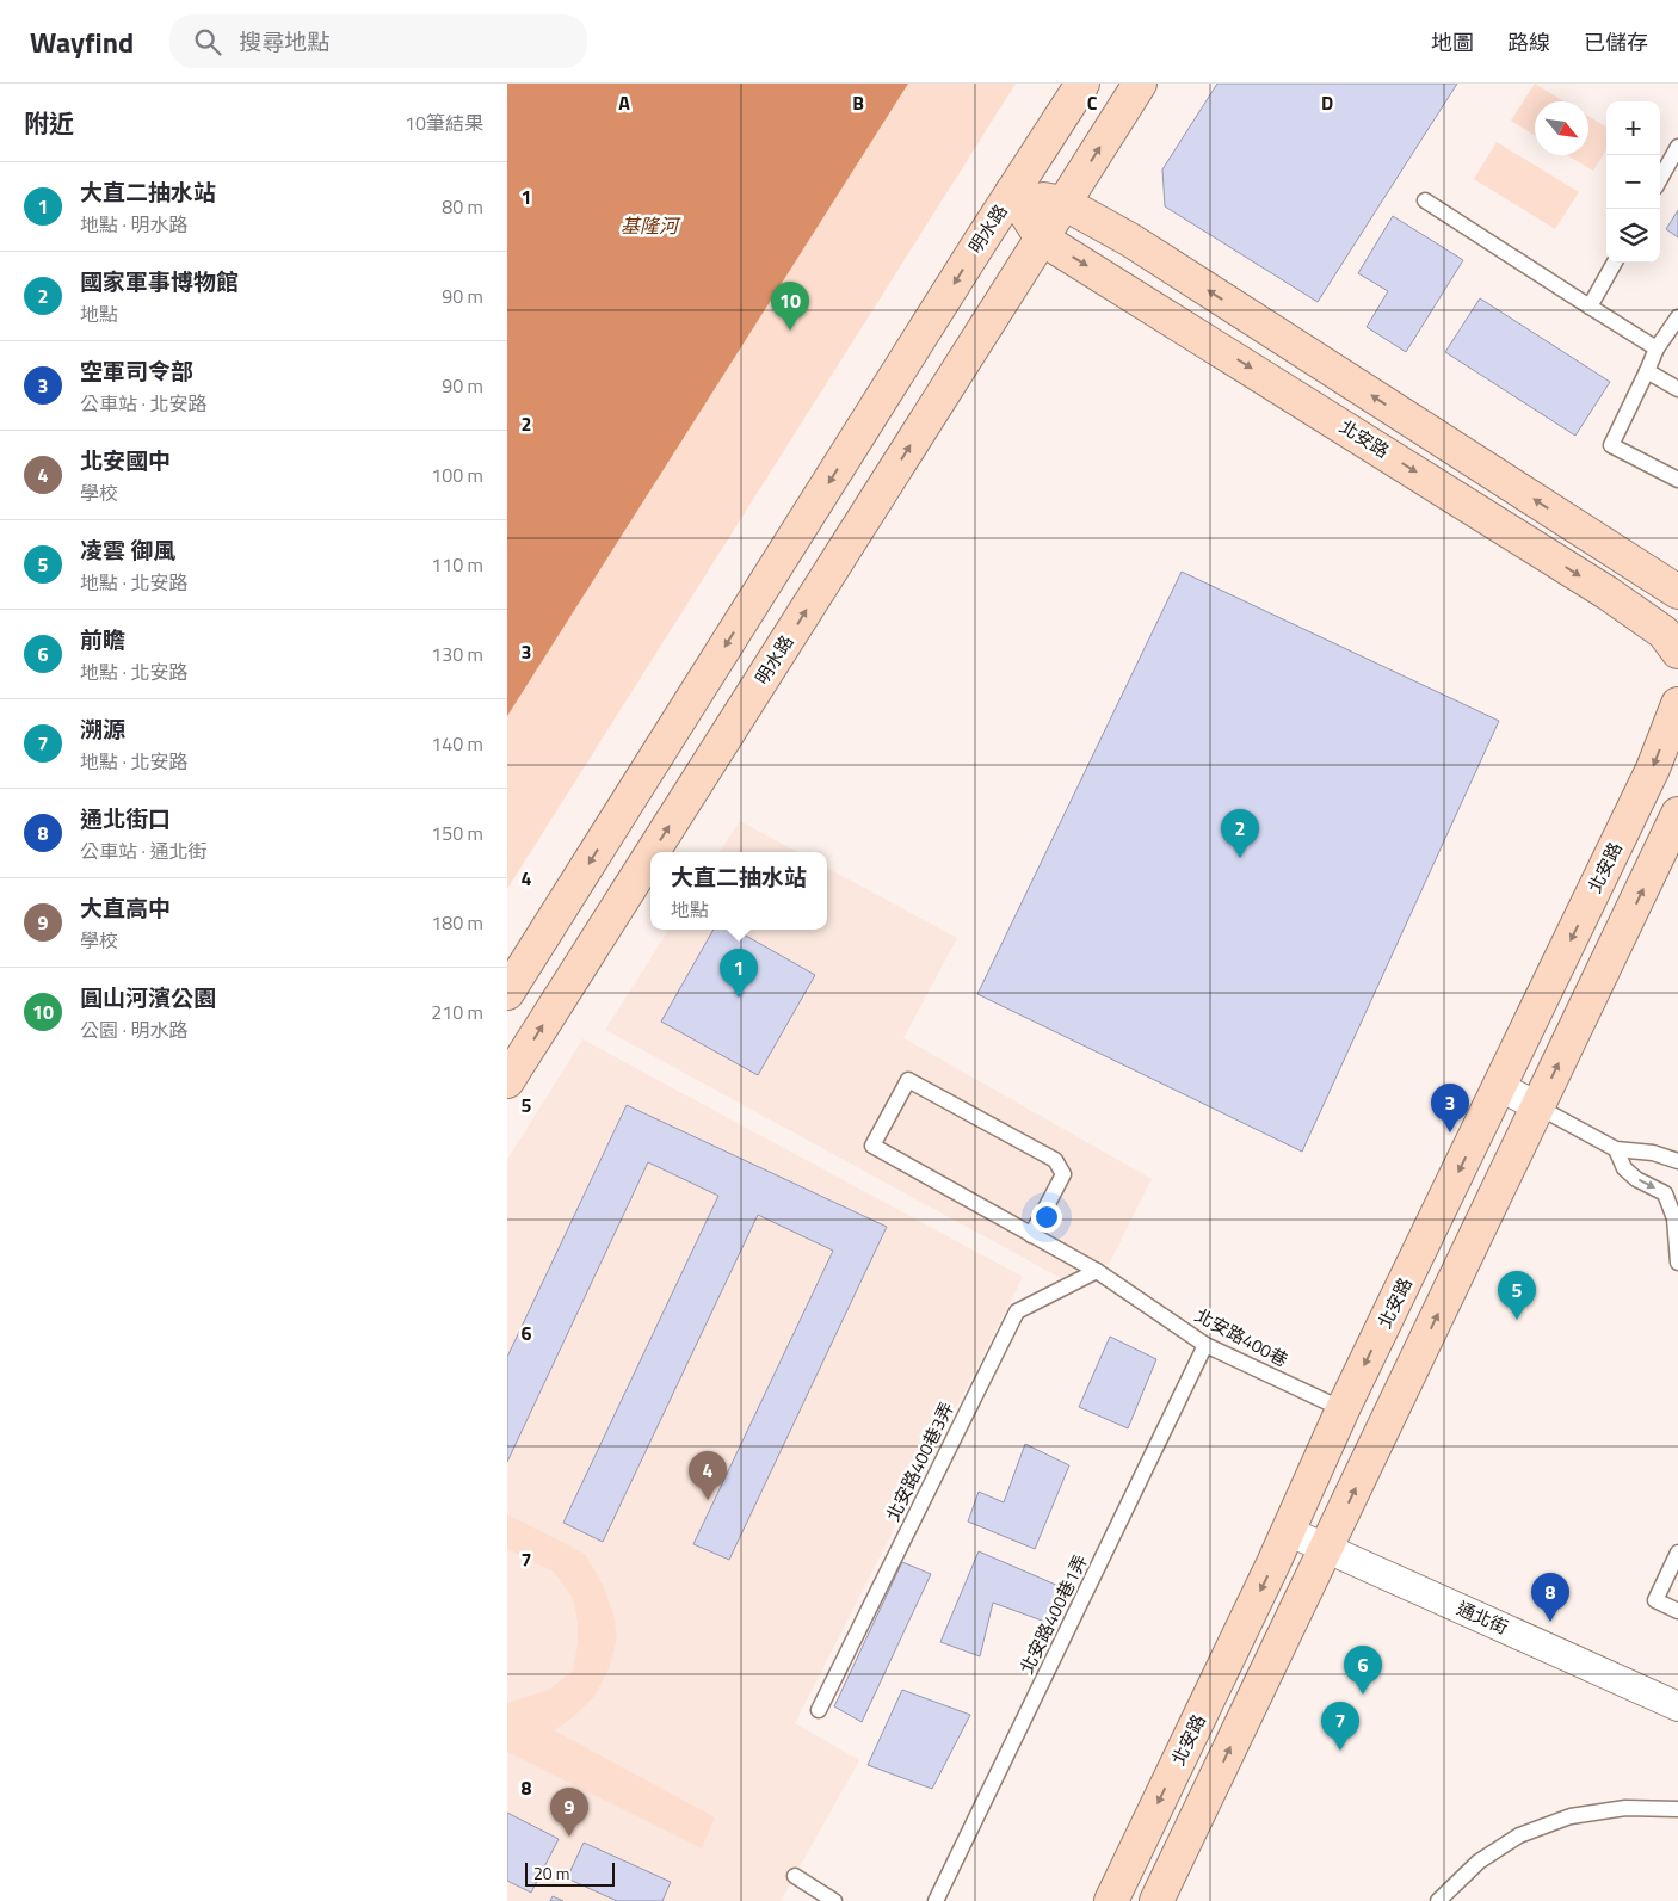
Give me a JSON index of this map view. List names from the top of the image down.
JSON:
{
  "streets": {
    "main road": ["明水路", "北安路"],
    "street": ["通北街"],
    "lane": ["北安路400巷", "北安路400巷3弄", "北安路400巷1弄"]
  },
  "crossings": [
    ["明水路", "北安路"],
    ["北安路", "北安路400巷"],
    ["北安路", "通北街"],
    ["北安路400巷", "北安路400巷3弄"],
    ["北安路400巷", "北安路400巷1弄"]
  ],
  "water": ["基隆河"],
  "scale_bar": "20 m",
  "north": "bottom right",
  "page": {
    "header": "Wayfind",
    "search": "搜尋地點",
    "nav": ["地圖", "路線", "已儲存"],
    "heading": ["附近", "10筆結果"],
    "map_buttons": ["+", "−"],
    "list": [
      {
        "mark": "1",
        "name": "大直二抽水站",
        "note": "地點 · 明水路",
        "value": "80 m"
      },
      {
        "mark": "2",
        "name": "國家軍事博物館",
        "note": "地點",
        "value": "90 m"
      },
      {
        "mark": "3",
        "name": "空軍司令部",
        "note": "公車站 · 北安路",
        "value": "90 m"
      },
      {
        "mark": "4",
        "name": "北安國中",
        "note": "學校",
        "value": "100 m"
      },
      {
        "mark": "5",
        "name": "凌雲 御風",
        "note": "地點 · 北安路",
        "value": "110 m"
      },
      {
        "mark": "6",
        "name": "前瞻",
        "note": "地點 · 北安路",
        "value": "130 m"
      },
      {
        "mark": "7",
        "name": "溯源",
        "note": "地點 · 北安路",
        "value": "140 m"
      },
      {
        "mark": "8",
        "name": "通北街口",
        "note": "公車站 · 通北街",
        "value": "150 m"
      },
      {
        "mark": "9",
        "name": "大直高中",
        "note": "學校",
        "value": "180 m"
      },
      {
        "mark": "10",
        "name": "圓山河濱公園",
        "note": "公園 · 明水路",
        "value": "210 m"
      }
    ],
    "pins": [
      "10",
      "2",
      "1",
      "3",
      "5",
      "4",
      "8",
      "6",
      "7",
      "9"
    ],
    "popup": ["大直二抽水站", "地點"],
    "scale": "20 m"
  },
  "grid": {
    "columns": [
      "A",
      "B",
      "C",
      "D"
    ],
    "rows": [
      "1",
      "2",
      "3",
      "4",
      "5",
      "6",
      "7",
      "8"
    ]
  }
}
